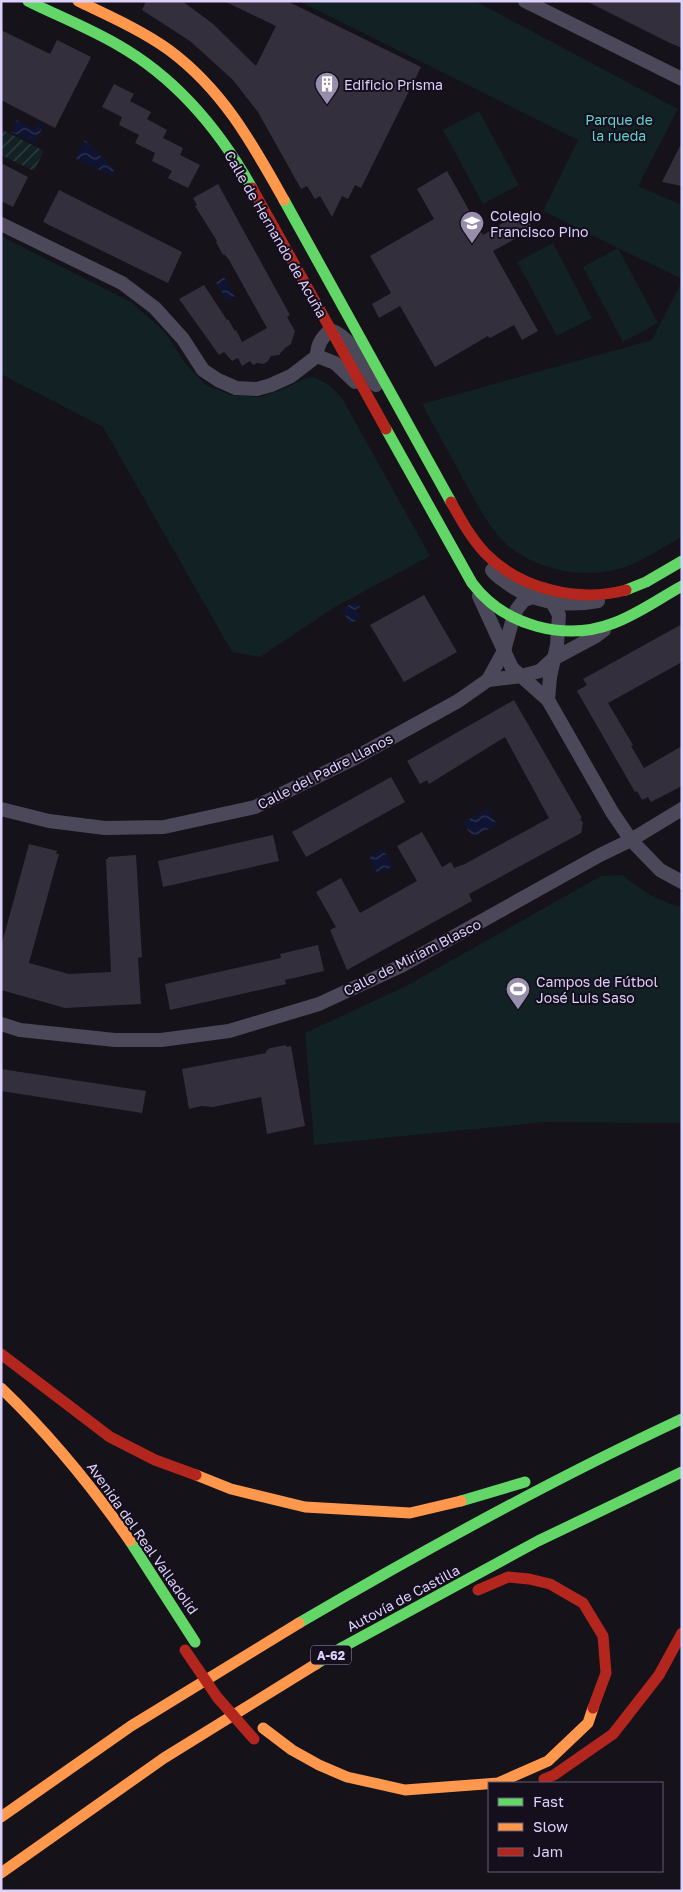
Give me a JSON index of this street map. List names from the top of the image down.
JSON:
{
  "streets": {
    "main road": [
      "Calle de Hernando de Acuña",
      "Avenida del Real Valladolid",
      "Autovía de Castilla",
      "A-62"
    ],
    "street": ["Calle del Padre Llanos", "Calle de Miriam Blasco"]
  },
  "parks": ["Parque de la rueda"],
  "places": {
    "building": ["Edificio Prisma"],
    "school or university": ["Colegio Francisco Pino"],
    "sports": ["Campos de Fútbol José Luis Saso"]
  },
  "legend": ["Fast", "Slow", "Jam"]
}
